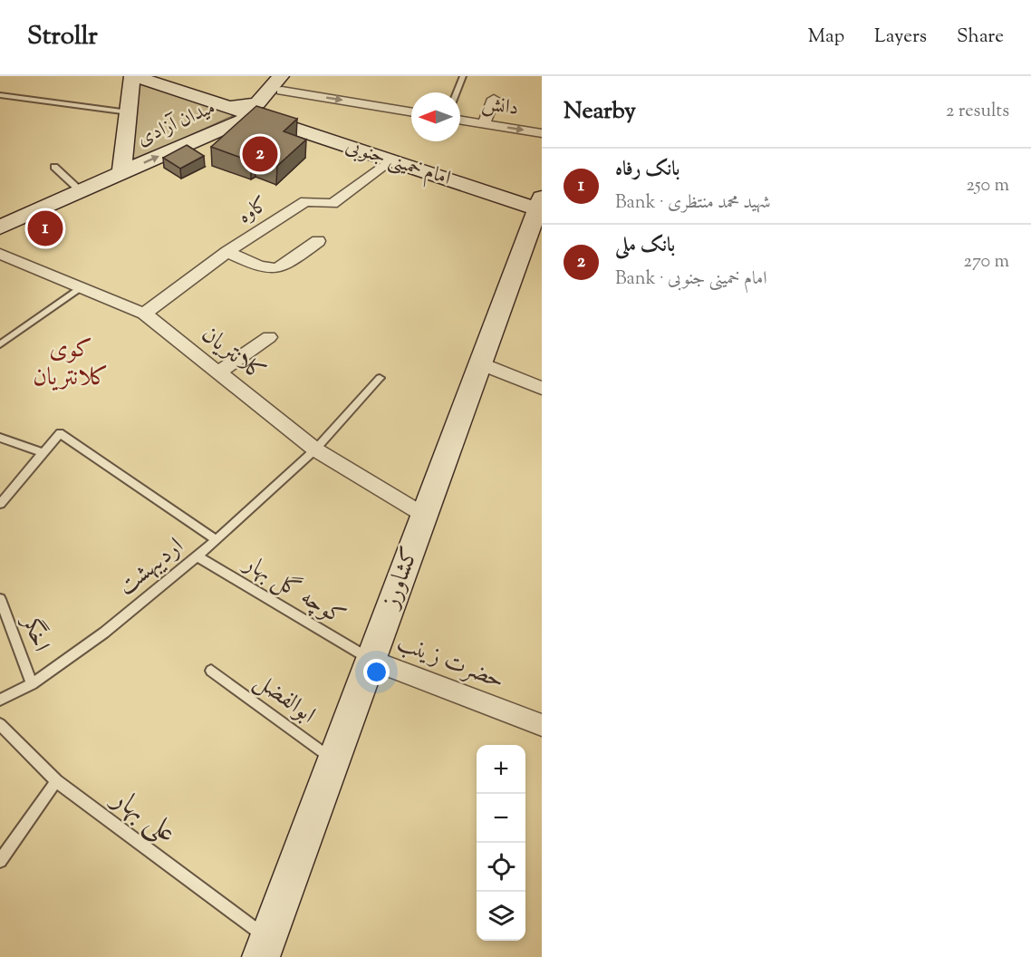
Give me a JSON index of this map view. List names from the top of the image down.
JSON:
{
  "streets": {
    "main road": ["میدان آزادی", "امام خمینی جنوبی", "کشاورز"],
    "street": [
      "دانش",
      "کاوه",
      "کلانتریان",
      "حضرت زینب"
    ],
    "lane": [
      "اردیبهشت",
      "کوچه گل بهار",
      "اخگر",
      "ابوالفضل",
      "علی بهار"
    ]
  },
  "crossings": [
    ["میدان آزادی", "امام خمینی جنوبی"],
    ["امام خمینی جنوبی", "کاوه"],
    ["امام خمینی جنوبی", "کشاورز"],
    ["کاوه", "کلانتریان"],
    ["کلانتریان", "اردیبهشت"],
    ["کلانتریان", "کشاورز"],
    ["اردیبهشت", "کوچه گل بهار"],
    ["اردیبهشت", "اخگر"],
    ["کشاورز", "کوچه گل بهار"],
    ["کشاورز", "حضرت زینب"],
    ["کشاورز", "ابوالفضل"],
    ["کشاورز", "علی بهار"],
    ["کوچه گل بهار", "حضرت زینب"]
  ],
  "one_way": ["دانش", "میدان آزادی"],
  "districts": ["کوی کلانتریان"],
  "north": "left",
  "page": {
    "header": "Strollr",
    "nav": ["Map", "Layers", "Share"],
    "heading": ["Nearby", "2 results"],
    "pins": ["2", "1"],
    "list": [
      {
        "mark": "1",
        "name": "بانک رفاه",
        "note": "Bank · شهید محمد منتظری",
        "value": "250 m"
      },
      {
        "mark": "2",
        "name": "بانک ملی",
        "note": "Bank · امام خمینی جنوبی",
        "value": "270 m"
      }
    ],
    "map_buttons": ["+", "−"]
  }
}
